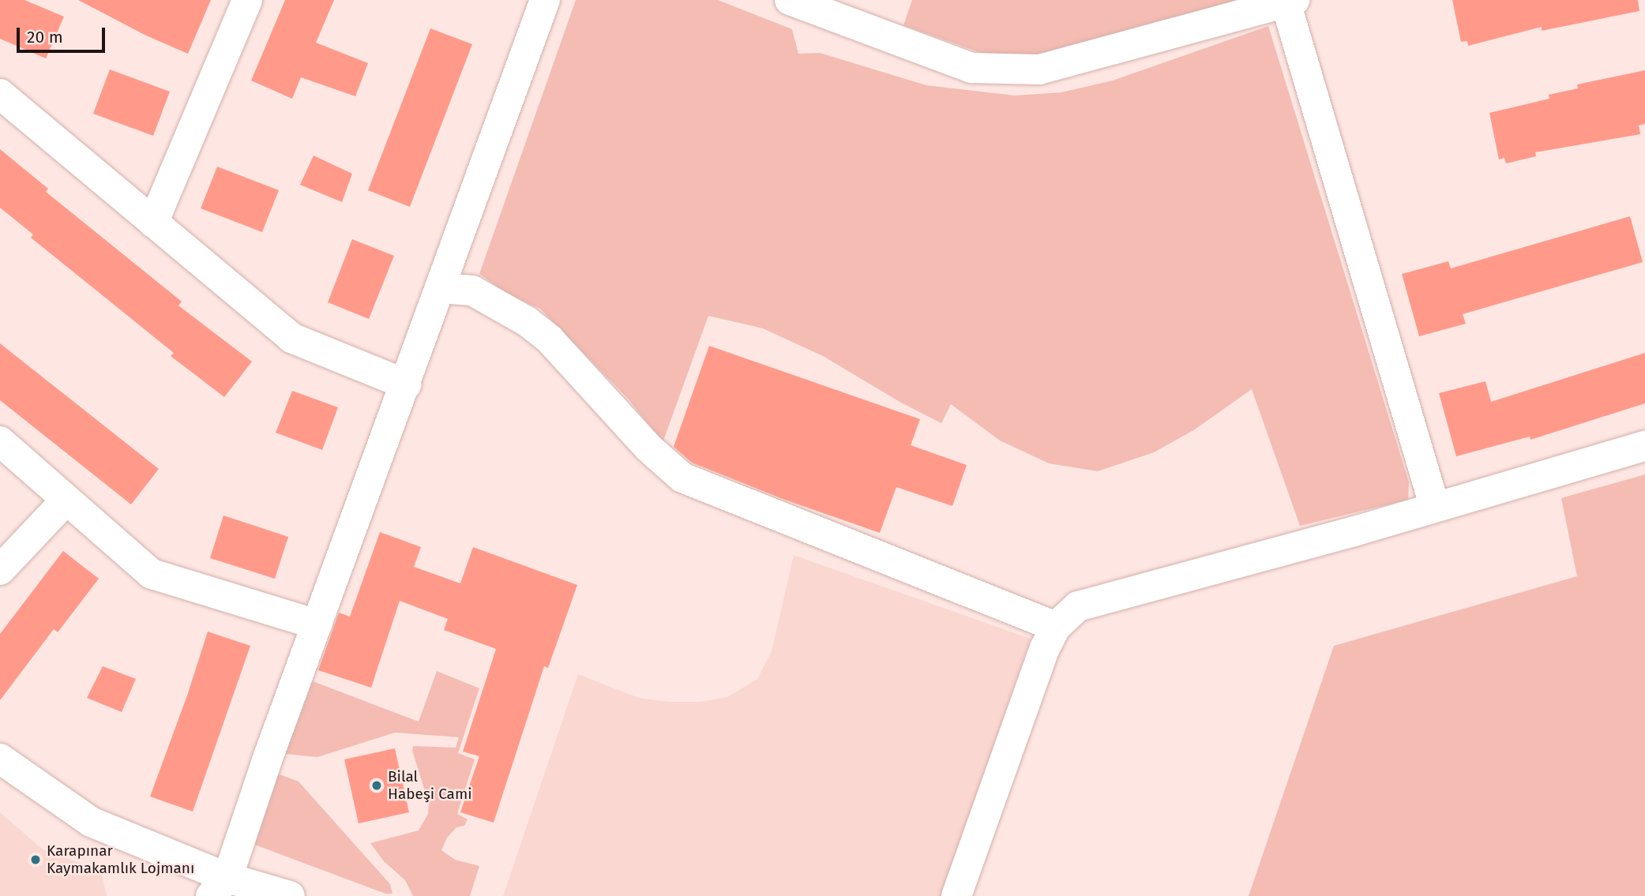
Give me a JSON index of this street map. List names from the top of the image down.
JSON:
{
  "places": ["Bilal Habeşi Cami", "Karapınar Kaymakamlık Lojmanı"],
  "scale_bar": "20 m"
}
